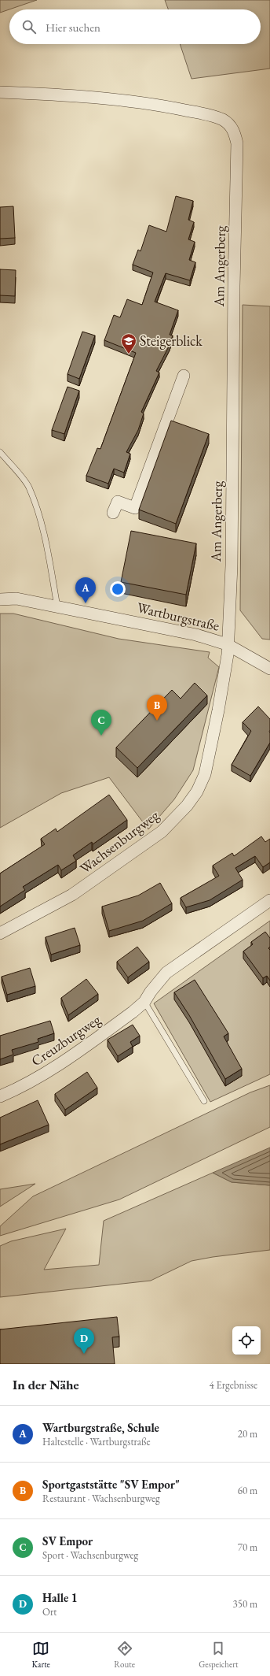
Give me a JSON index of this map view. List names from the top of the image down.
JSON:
{
  "streets": {
    "street": [
      "Am Angerberg",
      "Wartburgstraße",
      "Wachsenburgweg",
      "Creuzburgweg"
    ]
  },
  "crossings": [
    ["Am Angerberg", "Wartburgstraße"],
    ["Am Angerberg", "Wachsenburgweg"],
    ["Wartburgstraße", "Wachsenburgweg"]
  ],
  "places": {
    "school or university": ["Steigerblick"]
  },
  "page": {
    "search": "Hier suchen",
    "pins": [
      "A",
      "B",
      "C",
      "D"
    ],
    "heading": ["In der Nähe", "4 Ergebnisse"],
    "list": [
      {
        "mark": "A",
        "name": "Wartburgstraße, Schule",
        "note": "Haltestelle · Wartburgstraße",
        "value": "20 m"
      },
      {
        "mark": "B",
        "name": "Sportgaststätte \"SV Empor\"",
        "note": "Restaurant · Wachsenburgweg",
        "value": "60 m"
      },
      {
        "mark": "C",
        "name": "SV Empor",
        "note": "Sport · Wachsenburgweg",
        "value": "70 m"
      },
      {
        "mark": "D",
        "name": "Halle 1",
        "note": "Ort",
        "value": "350 m"
      }
    ],
    "nav": ["Karte", "Route", "Gespeichert"]
  }
}
